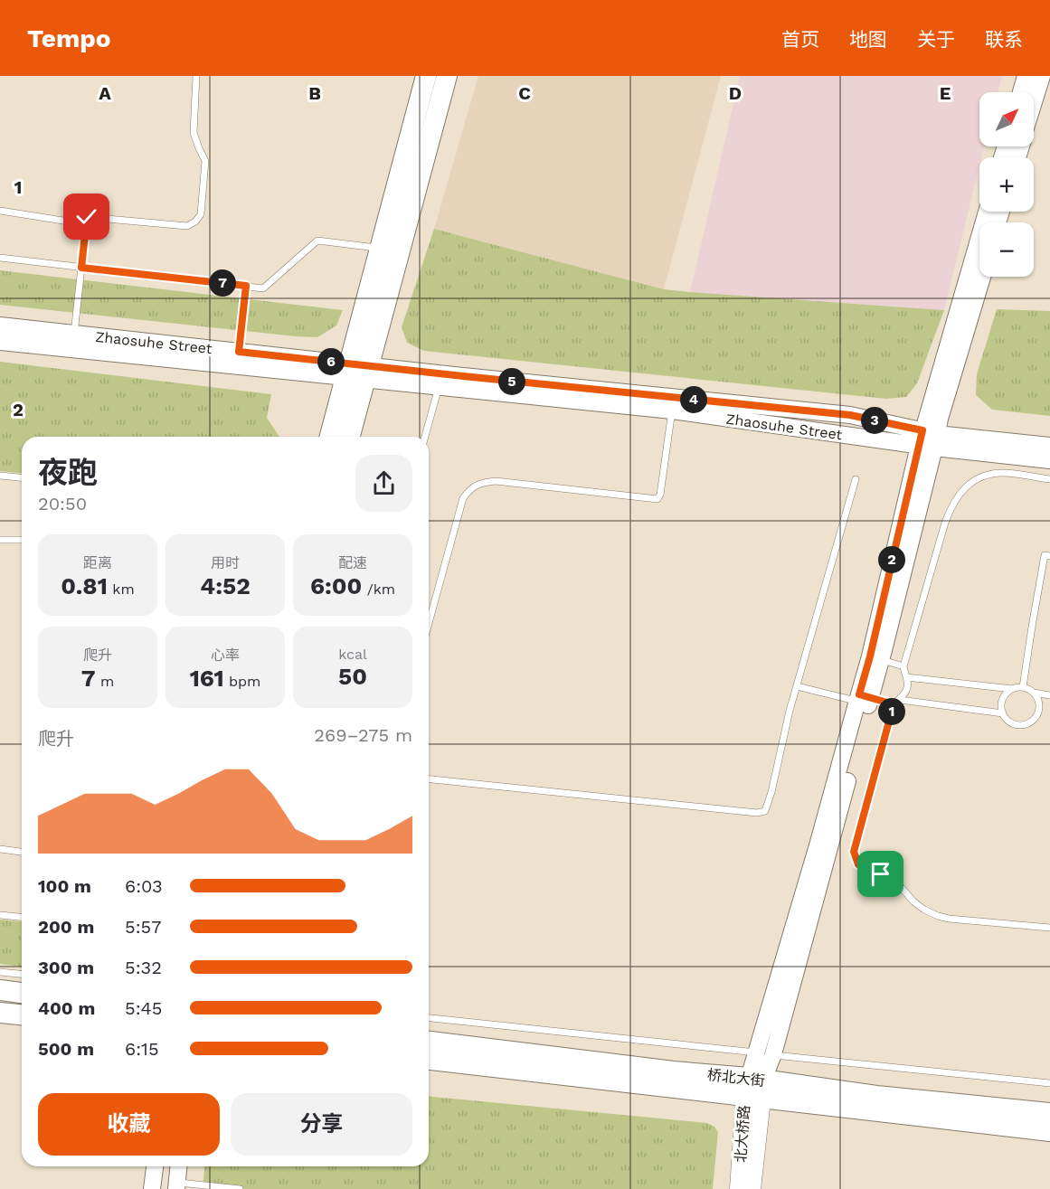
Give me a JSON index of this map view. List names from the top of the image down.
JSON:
{
  "streets": {
    "main road": ["桥北大街", "北大桥路"],
    "street": ["Zhaosuhe Street"]
  },
  "crossings": [
    ["桥北大街", "北大桥路"]
  ],
  "north": "top right",
  "page": {
    "header": "Tempo",
    "nav": [
      "首页",
      "地图",
      "关于",
      "联系"
    ],
    "map_buttons": ["+", "−"],
    "pins": [
      "7",
      "6",
      "5",
      "4",
      "3",
      "2",
      "1"
    ],
    "heading": ["夜跑", "20:50"],
    "stats": [
      ["距离", "0.81 km"],
      ["用时", "4:52"],
      ["配速", "6:00 /km"],
      ["爬升", "7 m"],
      ["心率", "161 bpm"],
      ["kcal", "50"]
    ],
    "chart": ["爬升", "269–275 m"],
    "list": [
      {
        "name": "100 m",
        "note": "6:03"
      },
      {
        "name": "200 m",
        "note": "5:57"
      },
      {
        "name": "300 m",
        "note": "5:32"
      },
      {
        "name": "400 m",
        "note": "5:45"
      },
      {
        "name": "500 m",
        "note": "6:15"
      }
    ],
    "buttons": ["收藏", "分享"]
  },
  "grid": {
    "columns": [
      "A",
      "B",
      "C",
      "D",
      "E"
    ],
    "rows": ["1", "2"]
  }
}
